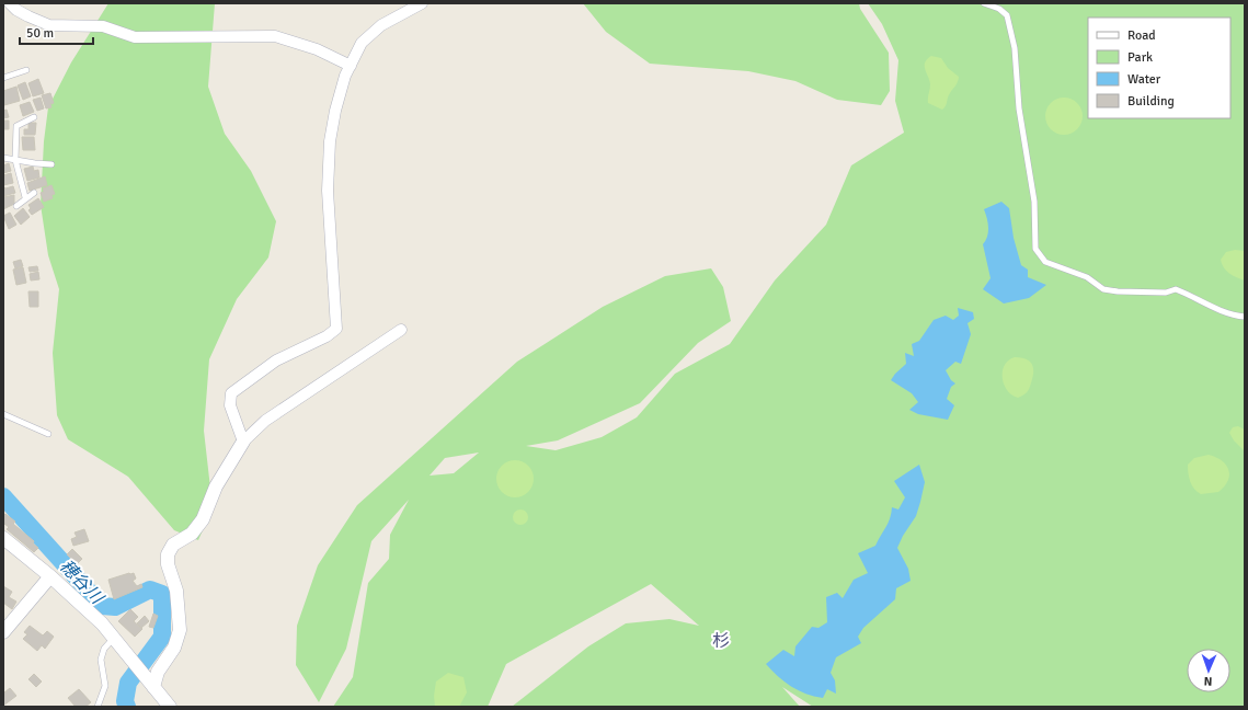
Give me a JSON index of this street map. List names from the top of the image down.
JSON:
{
  "districts": ["杉"],
  "water": ["穂谷川"],
  "legend": [
    "Road",
    "Park",
    "Water",
    "Building"
  ],
  "scale_bar": "50 m",
  "north": "bottom"
}
